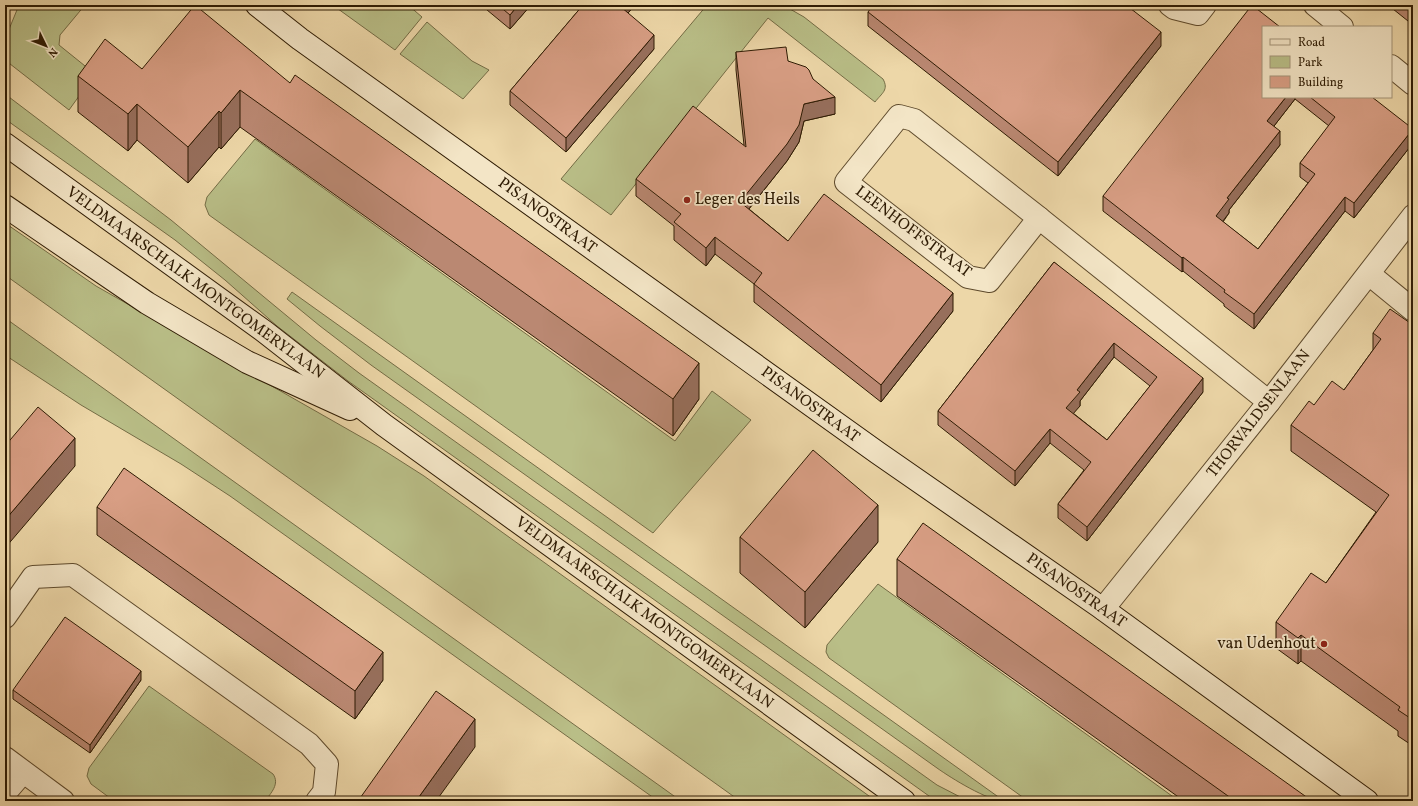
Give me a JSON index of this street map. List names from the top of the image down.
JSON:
{
  "streets": {
    "street": [
      "PISANOSTRAAT",
      "LEENHOFFSTRAAT",
      "VELDMAARSCHALK MONTGOMERYLAAN",
      "THORVALDSENLAAN"
    ]
  },
  "crossings": [
    ["PISANOSTRAAT", "THORVALDSENLAAN"],
    ["LEENHOFFSTRAAT", "THORVALDSENLAAN"]
  ],
  "places": ["Leger des Heils", "van Udenhout"],
  "legend": ["Road", "Park", "Building"],
  "north": "bottom right"
}
